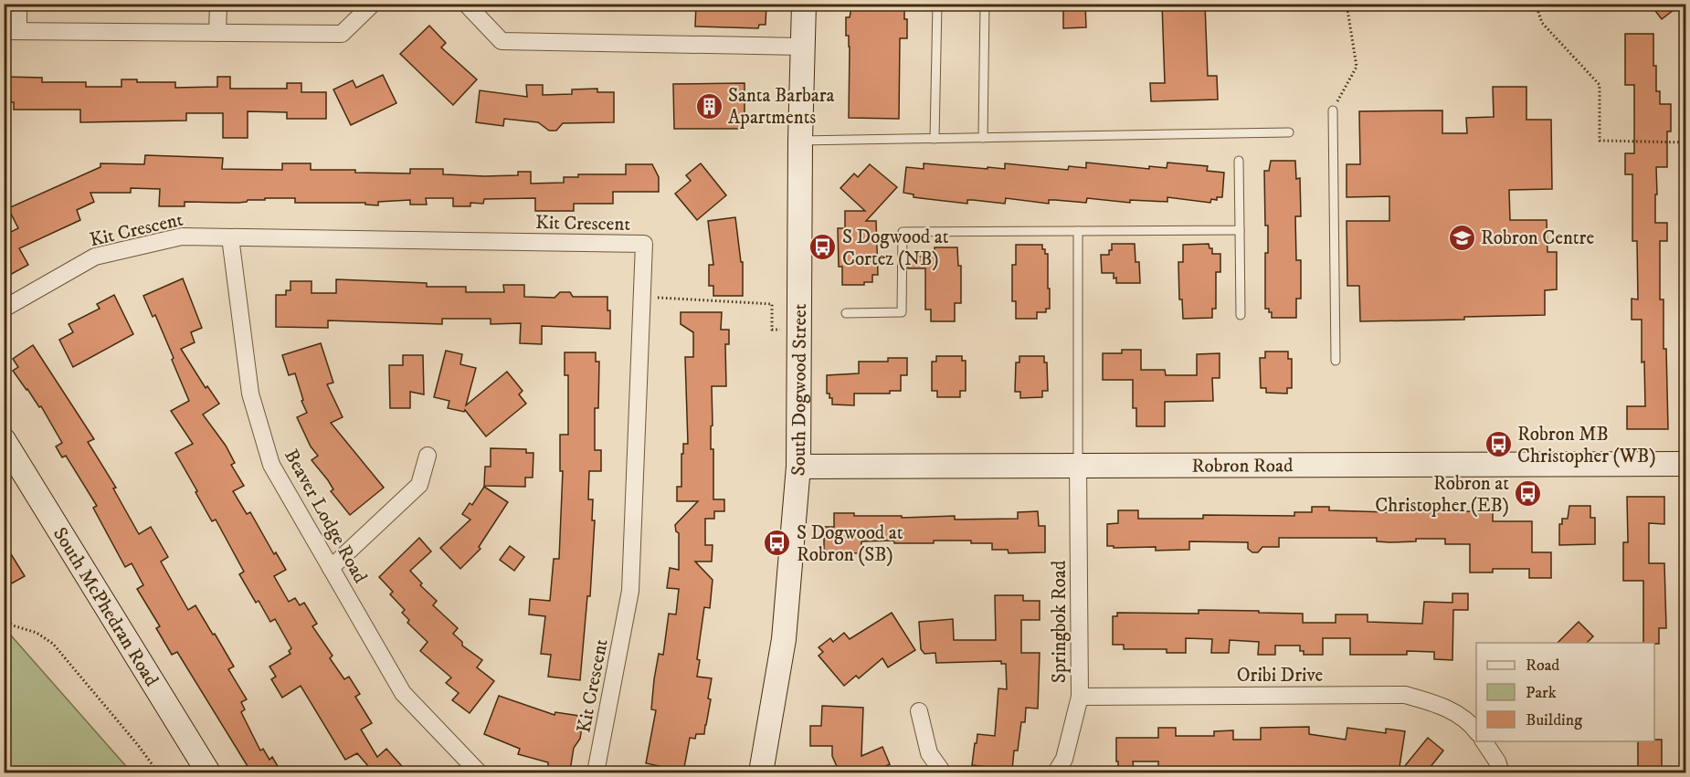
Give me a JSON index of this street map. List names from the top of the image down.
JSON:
{
  "streets": {
    "street": [
      "Kit Crescent",
      "South Dogwood Street",
      "Robron Road",
      "Beaver Lodge Road",
      "South McPhedran Road",
      "Springbok Road",
      "Oribi Drive"
    ]
  },
  "crossings": [
    ["Kit Crescent", "Beaver Lodge Road"],
    ["South Dogwood Street", "Robron Road"],
    ["Robron Road", "Springbok Road"],
    ["Springbok Road", "Oribi Drive"]
  ],
  "places": {
    "building": ["Santa Barbara Apartments"],
    "school or university": ["Robron Centre"],
    "bus stop": [
      "S Dogwood at Cortez (NB)",
      "Robron MB Christopher (WB)",
      "Robron at Christopher (EB)",
      "S Dogwood at Robron (SB)"
    ]
  },
  "legend": ["Road", "Park", "Building"]
}
